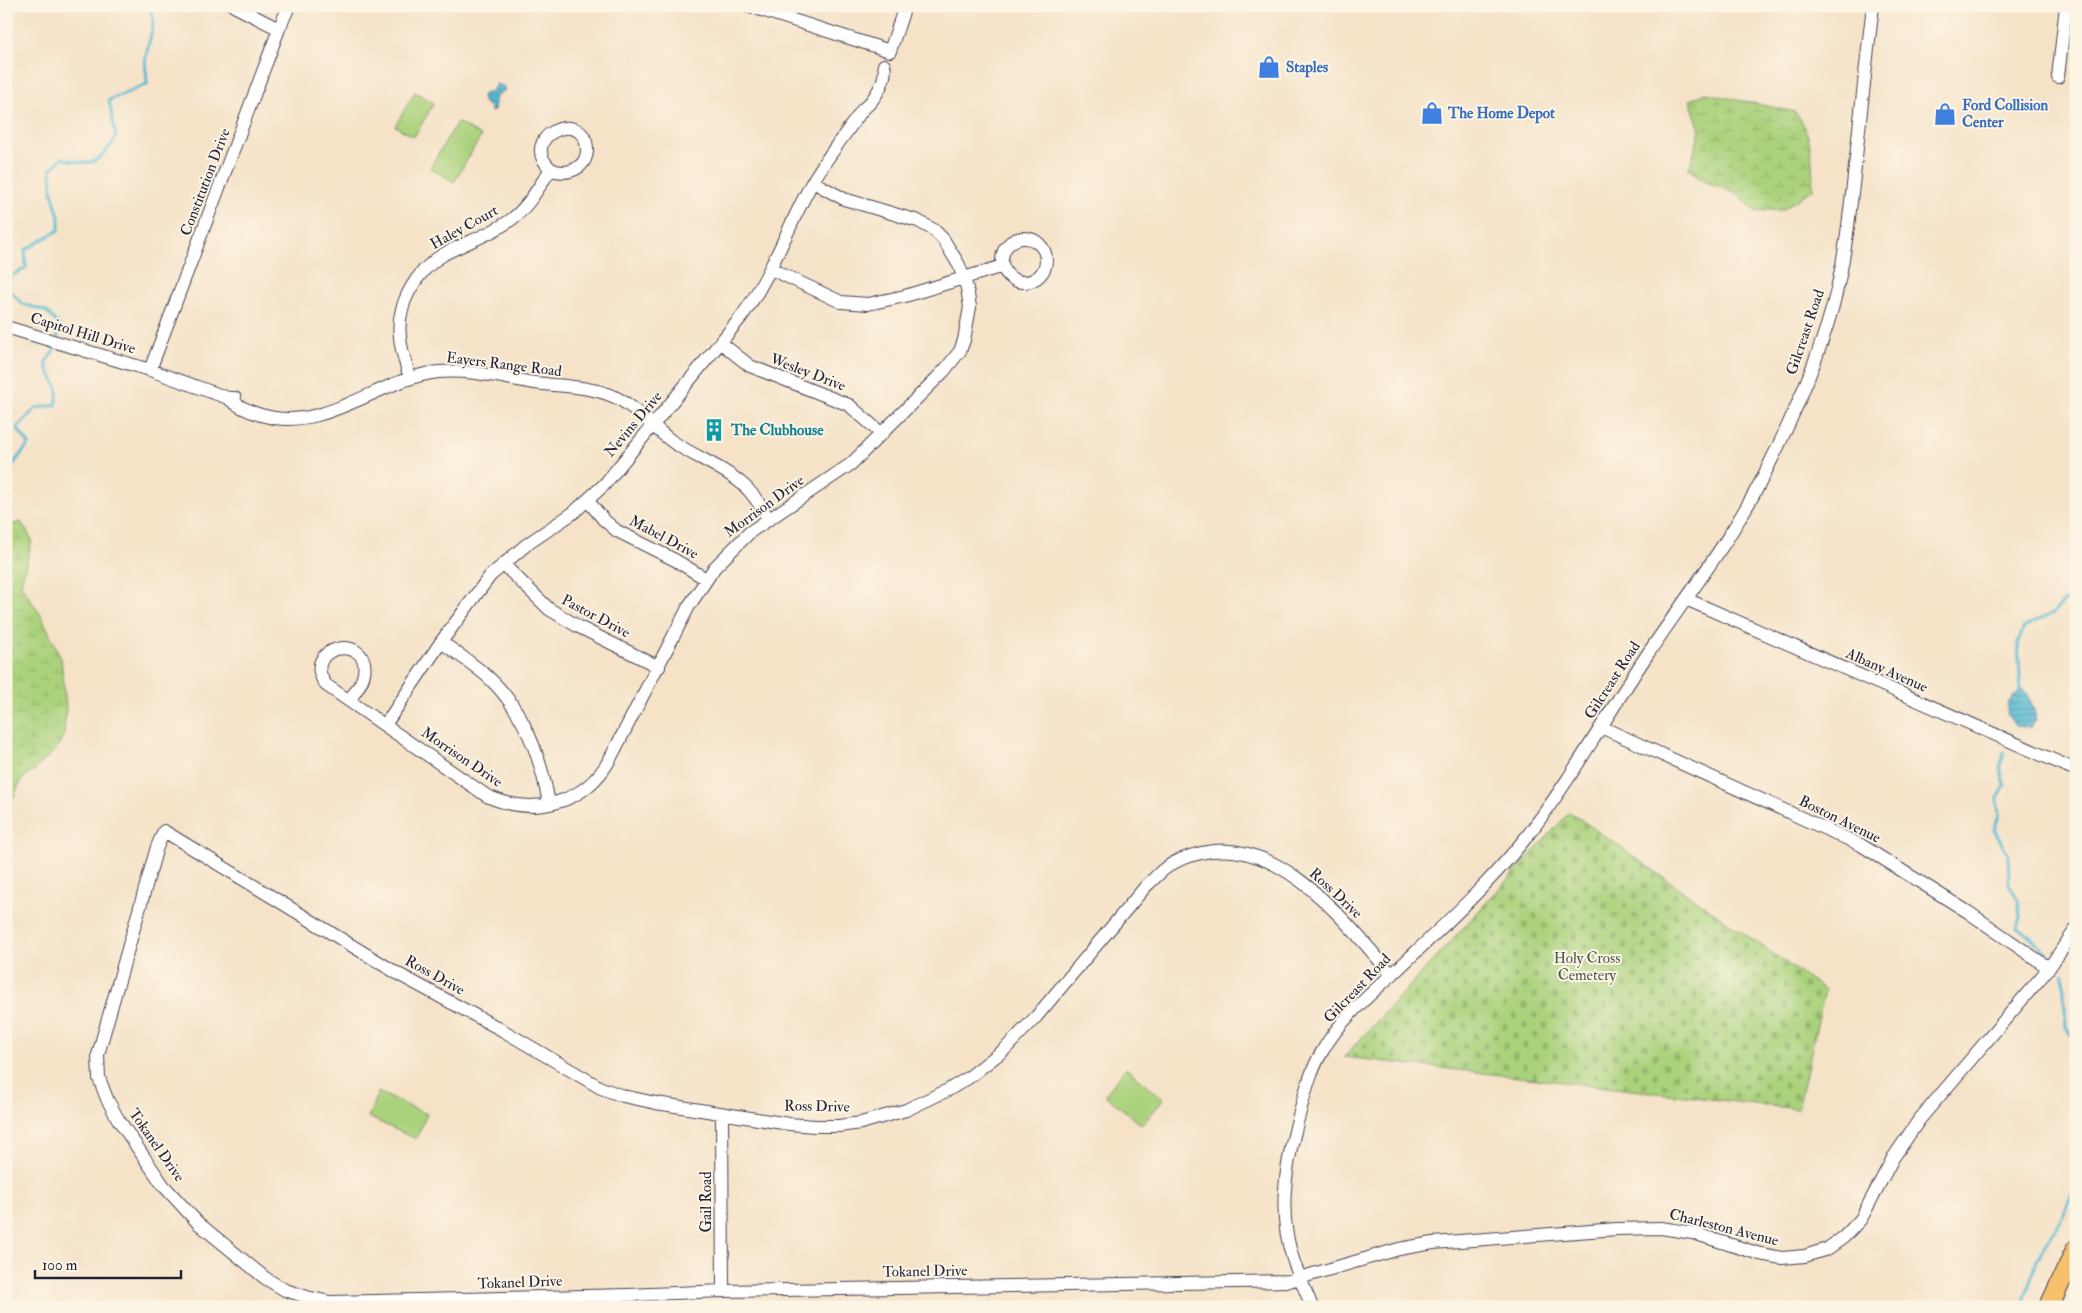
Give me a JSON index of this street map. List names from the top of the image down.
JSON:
{
  "streets": {
    "street": [
      "Constitution Drive",
      "Haley Court",
      "Gilcreast Road",
      "Capitol Hill Drive",
      "Eayers Range Road",
      "Wesley Drive",
      "Nevins Drive",
      "Morrison Drive",
      "Mabel Drive",
      "Pastor Drive",
      "Albany Avenue",
      "Boston Avenue",
      "Ross Drive",
      "Tokanel Drive",
      "Gail Road",
      "Charleston Avenue"
    ]
  },
  "crossings": [
    ["Constitution Drive", "Capitol Hill Drive"],
    ["Constitution Drive", "Eayers Range Road"],
    ["Haley Court", "Eayers Range Road"],
    ["Gilcreast Road", "Albany Avenue"],
    ["Gilcreast Road", "Boston Avenue"],
    ["Gilcreast Road", "Ross Drive"],
    ["Gilcreast Road", "Tokanel Drive"],
    ["Gilcreast Road", "Charleston Avenue"],
    ["Capitol Hill Drive", "Eayers Range Road"],
    ["Eayers Range Road", "Nevins Drive"],
    ["Eayers Range Road", "Morrison Drive"],
    ["Wesley Drive", "Nevins Drive"],
    ["Wesley Drive", "Morrison Drive"],
    ["Nevins Drive", "Morrison Drive"],
    ["Nevins Drive", "Mabel Drive"],
    ["Nevins Drive", "Pastor Drive"],
    ["Morrison Drive", "Mabel Drive"],
    ["Morrison Drive", "Pastor Drive"],
    ["Boston Avenue", "Charleston Avenue"],
    ["Ross Drive", "Tokanel Drive"],
    ["Ross Drive", "Gail Road"],
    ["Tokanel Drive", "Gail Road"],
    ["Tokanel Drive", "Charleston Avenue"]
  ],
  "parks": ["Holy Cross Cemetery"],
  "places": {
    "shop": ["Staples", "The Home Depot", "Ford Collision Center"],
    "building": ["The Clubhouse"]
  },
  "scale_bar": "100 m"
}
